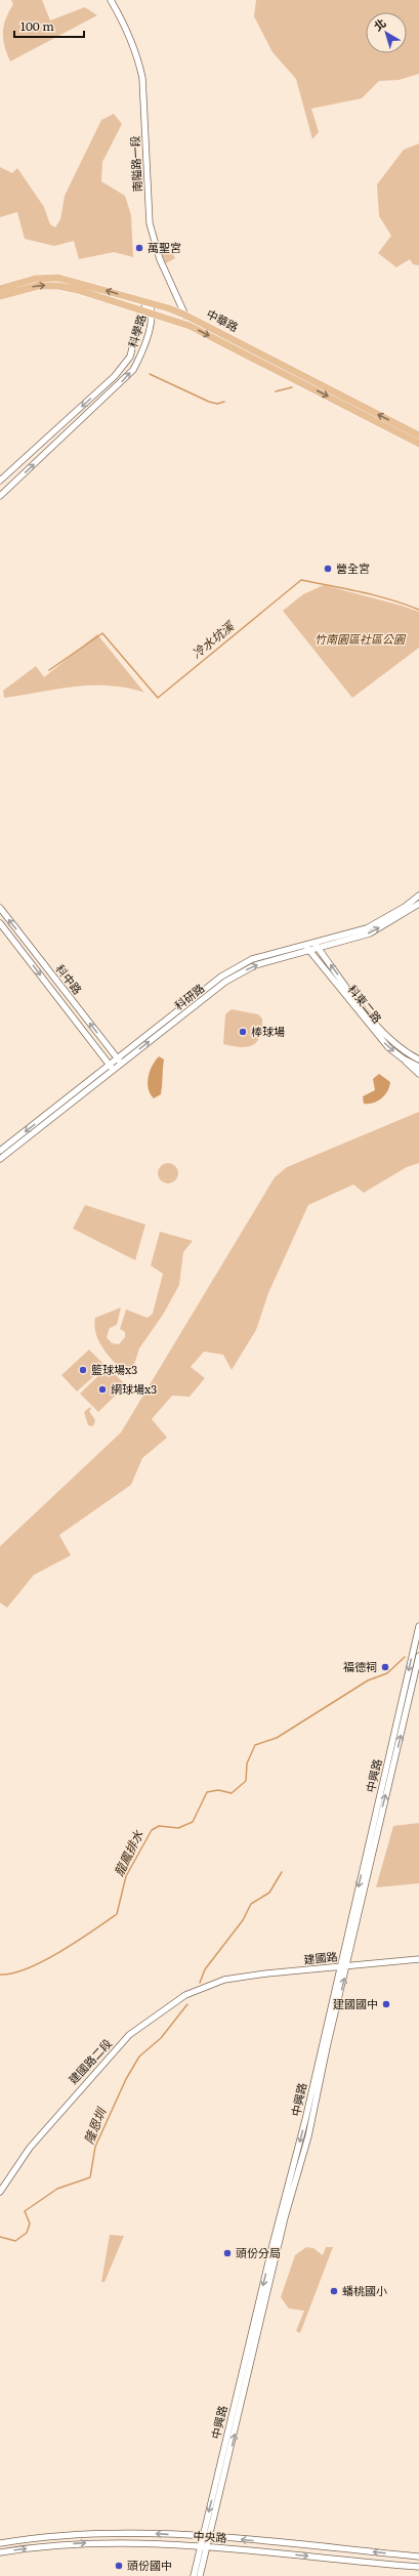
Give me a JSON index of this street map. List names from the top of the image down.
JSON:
{
  "streets": {
    "main road": ["中華路"],
    "street": [
      "南隘路一段",
      "科學路",
      "科中路",
      "科研路",
      "科東二路",
      "中興路",
      "建國路",
      "建國路二段",
      "中央路"
    ]
  },
  "crossings": [
    ["南隘路一段", "中華路"],
    ["中華路", "科學路"],
    ["科中路", "科研路"],
    ["科研路", "科東二路"],
    ["中興路", "建國路"],
    ["中興路", "中央路"],
    ["建國路", "建國路二段"]
  ],
  "water": ["冷水坑溪", "龍鳳排水", "隆恩圳"],
  "parks": ["竹南園區社區公園"],
  "places": [
    "萬聖宮",
    "營全宮",
    "棒球場",
    "籃球場x3",
    "網球場x3",
    "福德祠",
    "建國國中",
    "頭份分局",
    "蟠桃國小",
    "頭份國中"
  ],
  "scale_bar": "100 m",
  "north": "top left"
}
